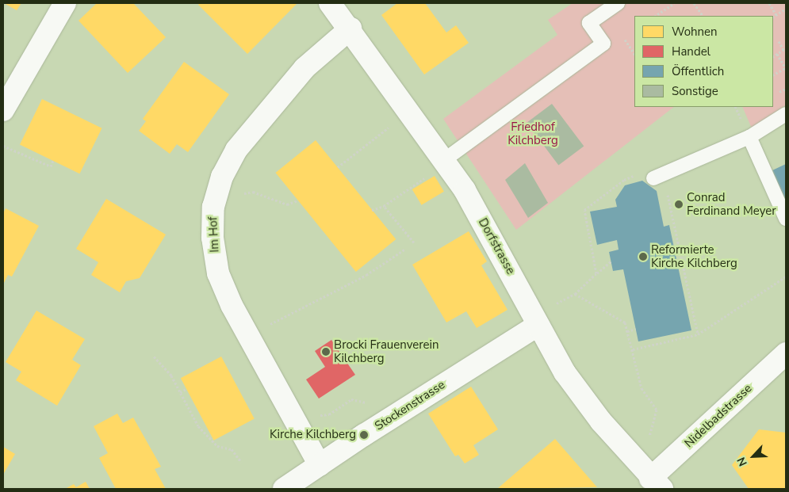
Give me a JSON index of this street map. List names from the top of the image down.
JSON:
{
  "streets": {
    "street": [
      "Im Hof",
      "Dorfstrasse",
      "Stockenstrasse",
      "Nidelbadstrasse"
    ]
  },
  "crossings": [
    ["Im Hof", "Dorfstrasse"],
    ["Im Hof", "Stockenstrasse"],
    ["Dorfstrasse", "Stockenstrasse"],
    ["Dorfstrasse", "Nidelbadstrasse"]
  ],
  "parks": ["Friedhof Kilchberg"],
  "places": [
    "Conrad Ferdinand Meyer",
    "Reformierte Kirche Kilchberg",
    "Brocki Frauenverein Kilchberg",
    "Kirche Kilchberg"
  ],
  "legend": [
    "Wohnen",
    "Handel",
    "Öffentlich",
    "Sonstige"
  ],
  "north": "bottom left"
}
